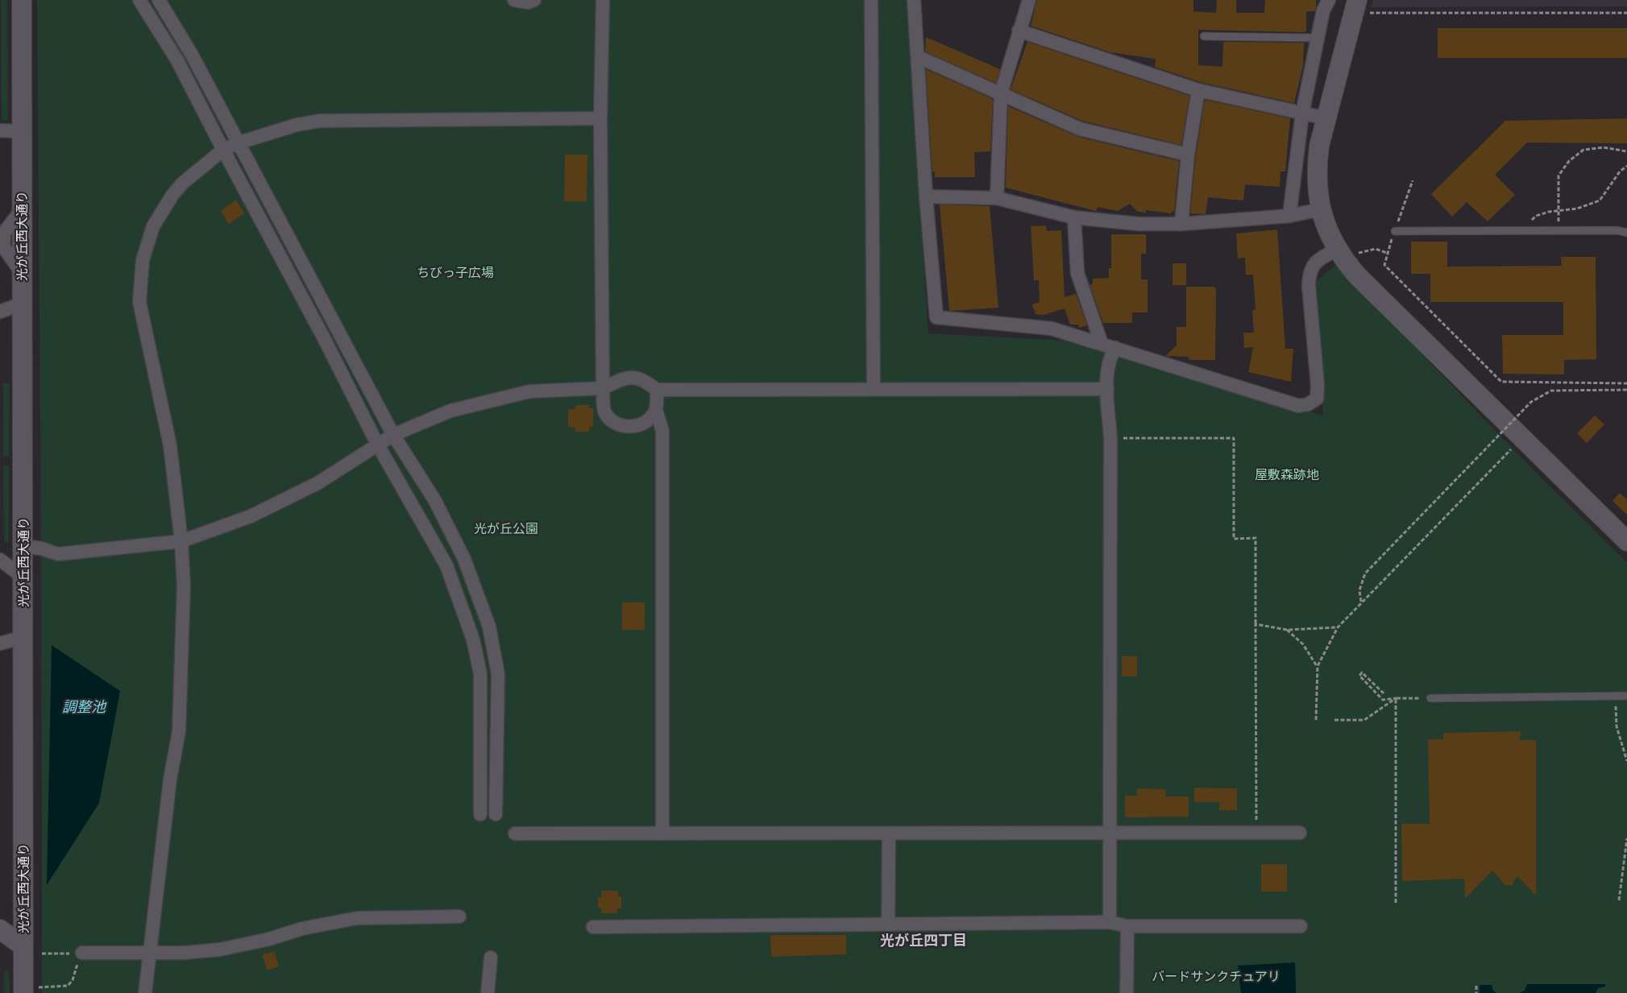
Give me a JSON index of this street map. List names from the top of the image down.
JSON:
{
  "streets": {
    "street": ["光が丘西大通り"]
  },
  "districts": ["光が丘四丁目"],
  "water": ["調整池"],
  "parks": [
    "ちびっ子広場",
    "屋敷森跡地",
    "光が丘公園",
    "バードサンクチュアリ"
  ]
}
